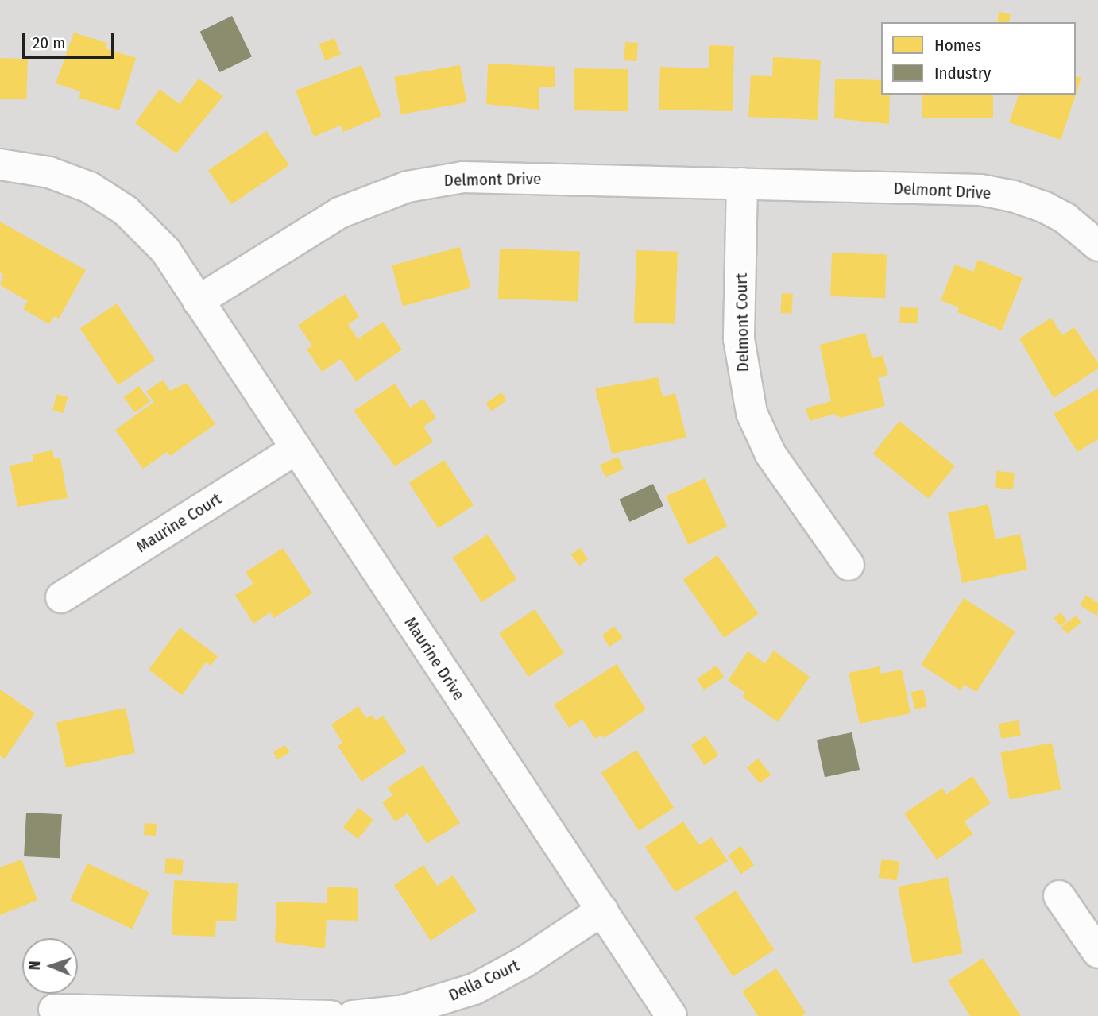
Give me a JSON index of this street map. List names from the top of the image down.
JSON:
{
  "streets": {
    "street": [
      "Delmont Drive",
      "Delmont Court",
      "Maurine Court",
      "Maurine Drive",
      "Della Court"
    ]
  },
  "crossings": [
    ["Delmont Drive", "Delmont Court"],
    ["Delmont Drive", "Maurine Drive"],
    ["Maurine Court", "Maurine Drive"],
    ["Maurine Drive", "Della Court"]
  ],
  "legend": ["Homes", "Industry"],
  "scale_bar": "20 m",
  "north": "left"
}
